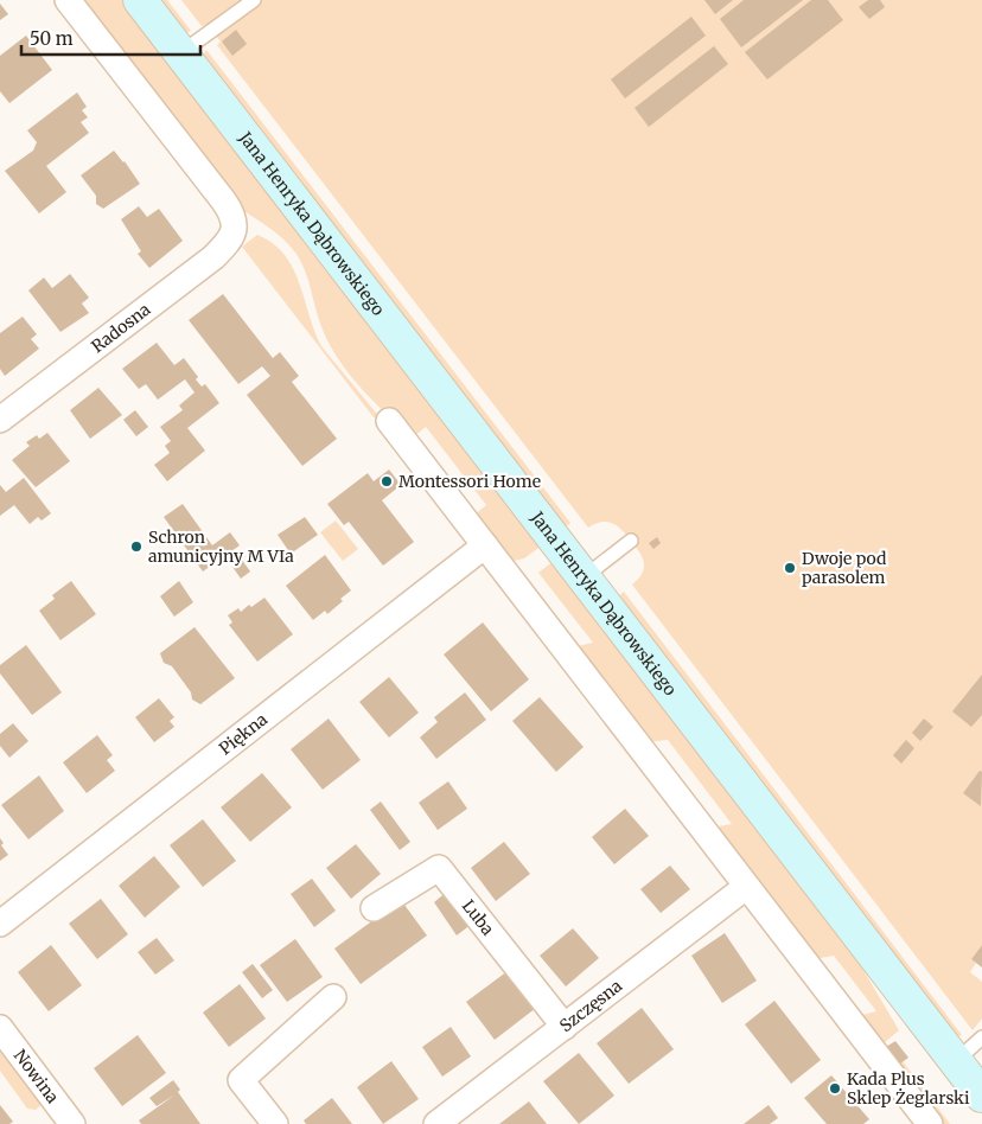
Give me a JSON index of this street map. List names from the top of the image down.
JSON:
{
  "streets": {
    "street": [
      "Jana Henryka Dąbrowskiego",
      "Radosna",
      "Piękna",
      "Luba",
      "Szczęsna",
      "Nowina"
    ]
  },
  "crossings": [
    ["Luba", "Szczęsna"]
  ],
  "places": [
    "Montessori Home",
    "Schron amunicyjny M VIa",
    "Dwoje pod parasolem",
    "Kada Plus Sklep Żeglarski"
  ],
  "scale_bar": "50 m"
}
